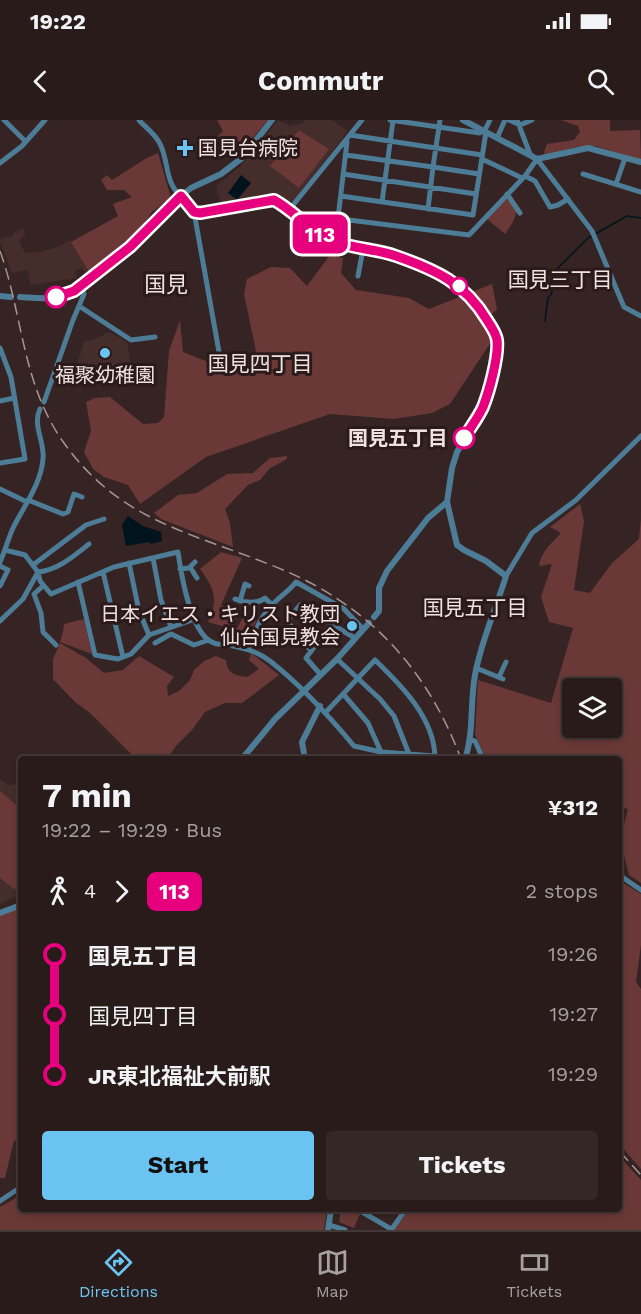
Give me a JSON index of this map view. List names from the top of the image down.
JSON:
{
  "districts": [
    "国見三丁目",
    "国見",
    "国見四丁目",
    "国見五丁目"
  ],
  "places": {
    "health": ["国見台病院"],
    "other": ["福聚幼稚園", "国見五丁目", "日本イエス・キリスト教団 仙台国見教会"]
  },
  "lines": ["bus line 113"],
  "page": {
    "status": "19:22",
    "header": "Commutr",
    "on_map": "113",
    "heading": ["7 min", "19:22 – 19:29 · Bus", "¥312"],
    "legs": ["4", "113", "2 stops"],
    "list": [
      {
        "name": "国見五丁目",
        "value": "19:26"
      },
      {
        "name": "国見四丁目",
        "value": "19:27"
      },
      {
        "name": "JR東北福祉大前駅",
        "value": "19:29"
      }
    ],
    "buttons": ["Start", "Tickets"],
    "tabs": ["Directions", "Map", "Tickets"]
  }
}
